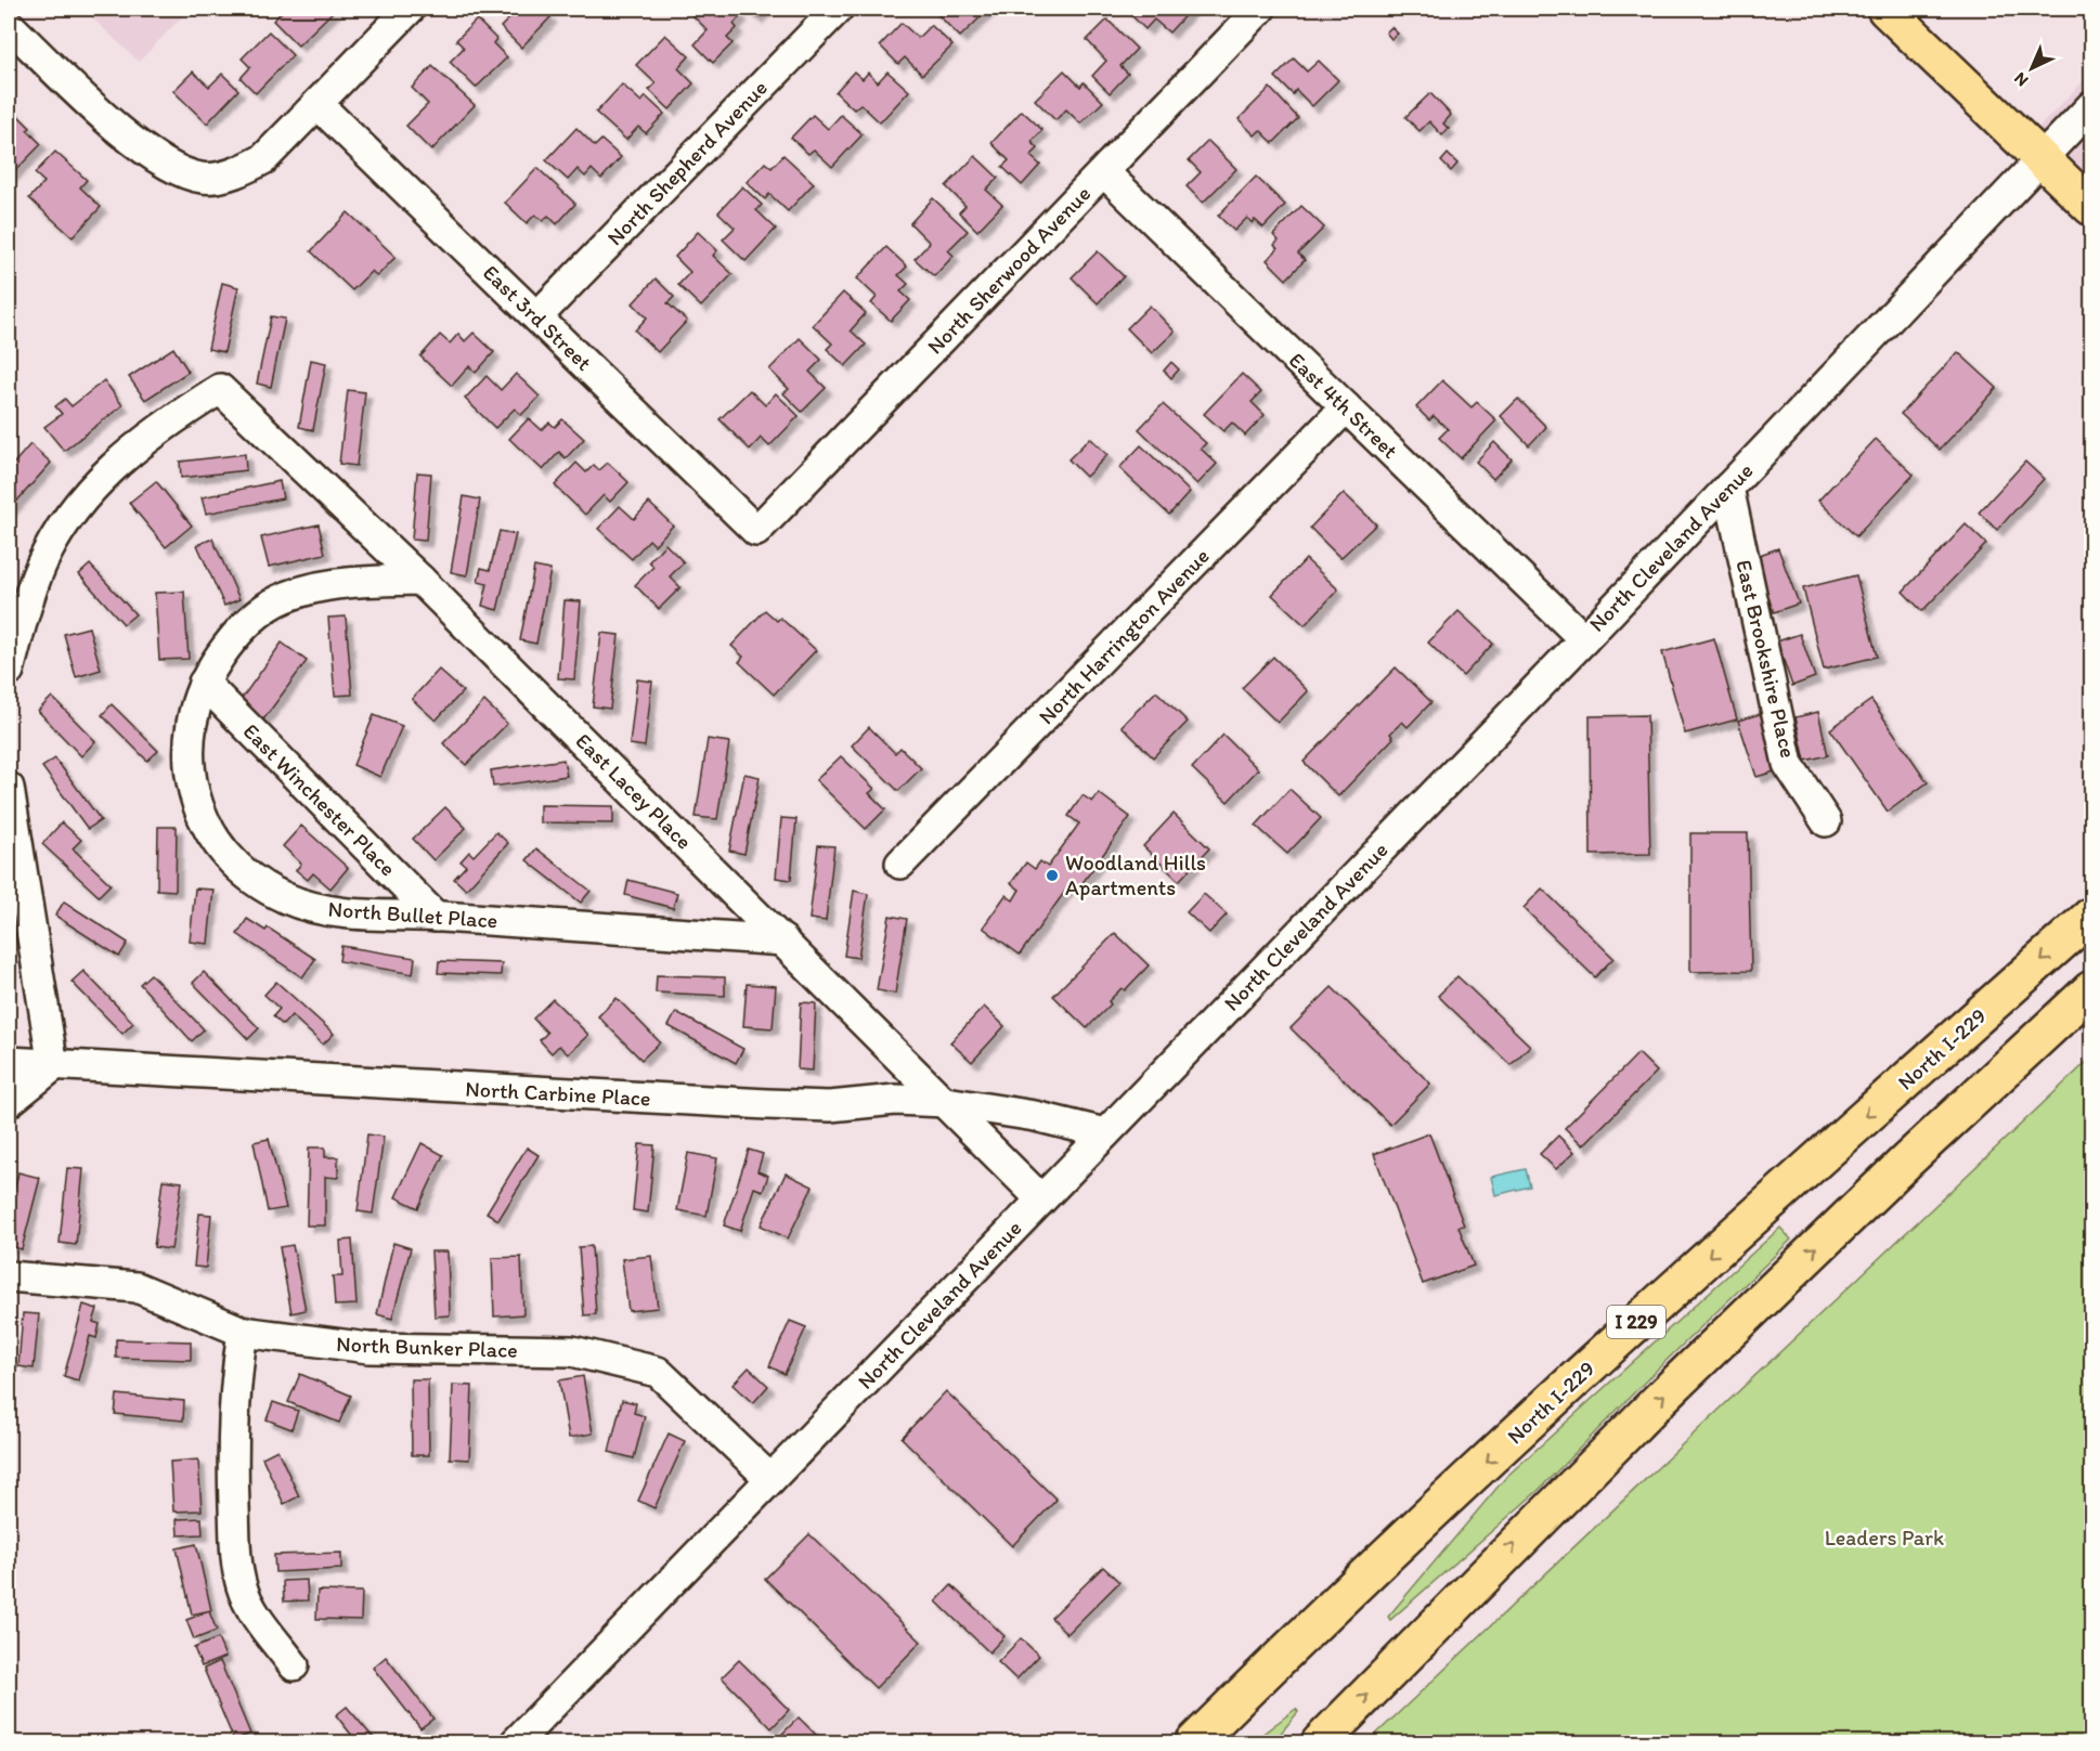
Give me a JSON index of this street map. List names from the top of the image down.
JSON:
{
  "streets": {
    "main road": ["North I-229", "I 229"],
    "street": [
      "North Shepherd Avenue",
      "North Sherwood Avenue",
      "East 3rd Street",
      "East 4th Street",
      "North Cleveland Avenue",
      "North Harrington Avenue",
      "East Brookshire Place",
      "East Lacey Place",
      "East Winchester Place",
      "North Bullet Place",
      "North Carbine Place",
      "North Bunker Place"
    ]
  },
  "crossings": [
    ["North Shepherd Avenue", "East 3rd Street"],
    ["North Sherwood Avenue", "East 3rd Street"],
    ["North Sherwood Avenue", "East 4th Street"],
    ["East 4th Street", "North Cleveland Avenue"],
    ["East 4th Street", "North Harrington Avenue"],
    ["North Cleveland Avenue", "East Brookshire Place"],
    ["North Cleveland Avenue", "East Lacey Place"],
    ["North Cleveland Avenue", "North Carbine Place"],
    ["North Cleveland Avenue", "North Bunker Place"],
    ["East Lacey Place", "North Bullet Place"],
    ["East Lacey Place", "North Carbine Place"],
    ["East Winchester Place", "North Bullet Place"]
  ],
  "parks": ["Leaders Park"],
  "places": ["Woodland Hills Apartments"],
  "north": "bottom left"
}
